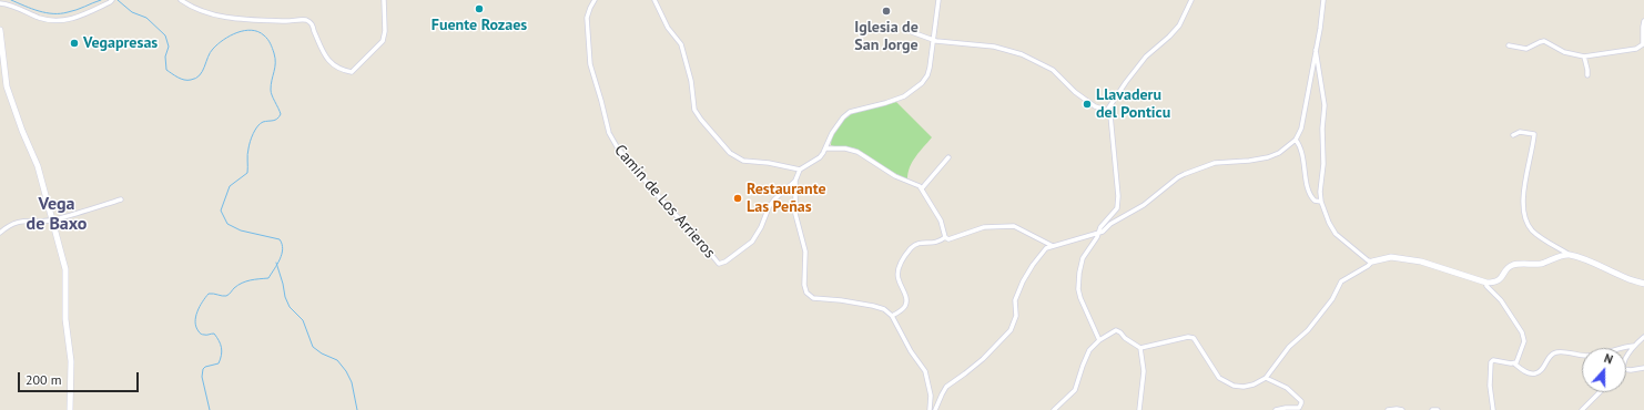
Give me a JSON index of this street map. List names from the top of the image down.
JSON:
{
  "streets": {
    "street": ["Camín de Los Arrieros"]
  },
  "districts": ["Vega de Baxo"],
  "places": [
    "Fuente Rozaes",
    "Iglesia de San Jorge",
    "Vegapresas",
    "Llavaderu del Ponticu",
    "Restaurante Las Peñas"
  ],
  "scale_bar": "200 m",
  "north": "top"
}
